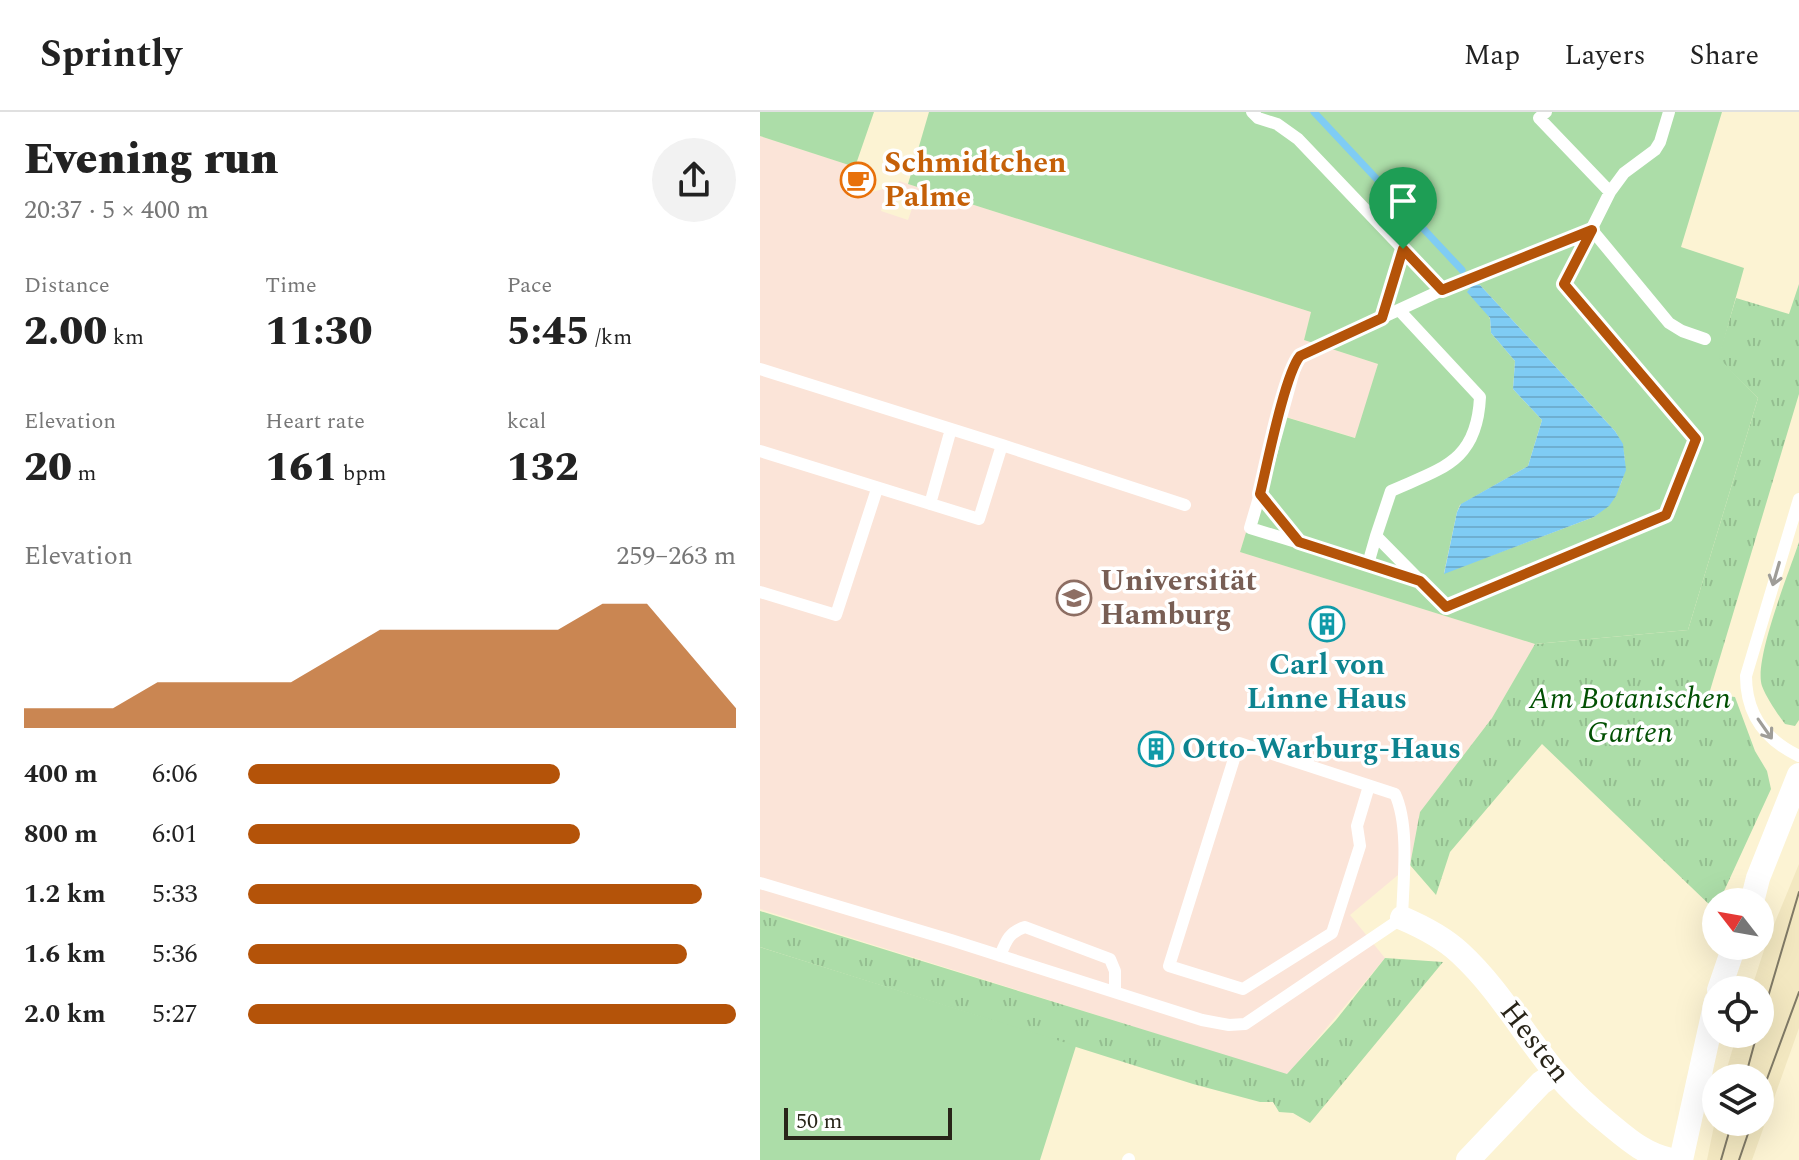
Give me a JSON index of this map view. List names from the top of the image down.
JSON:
{
  "streets": {
    "street": ["Hesten"]
  },
  "parks": ["Am Botanischen Garten"],
  "places": {
    "cafe": ["Schmidtchen Palme"],
    "school or university": ["Universität Hamburg"],
    "building": ["Carl von Linne Haus", "Otto-Warburg-Haus"]
  },
  "scale_bar": "50 m",
  "north": "top left",
  "page": {
    "header": "Sprintly",
    "nav": ["Map", "Layers", "Share"],
    "heading": ["Evening run", "20:37 · 5 × 400 m"],
    "stats": [
      ["Distance", "2.00 km"],
      ["Time", "11:30"],
      ["Pace", "5:45 /km"],
      ["Elevation", "20 m"],
      ["Heart rate", "161 bpm"],
      ["kcal", "132"]
    ],
    "chart": ["Elevation", "259–263 m"],
    "list": [
      {
        "name": "400 m",
        "note": "6:06"
      },
      {
        "name": "800 m",
        "note": "6:01"
      },
      {
        "name": "1.2 km",
        "note": "5:33"
      },
      {
        "name": "1.6 km",
        "note": "5:36"
      },
      {
        "name": "2.0 km",
        "note": "5:27"
      }
    ],
    "scale": "50 m"
  }
}
